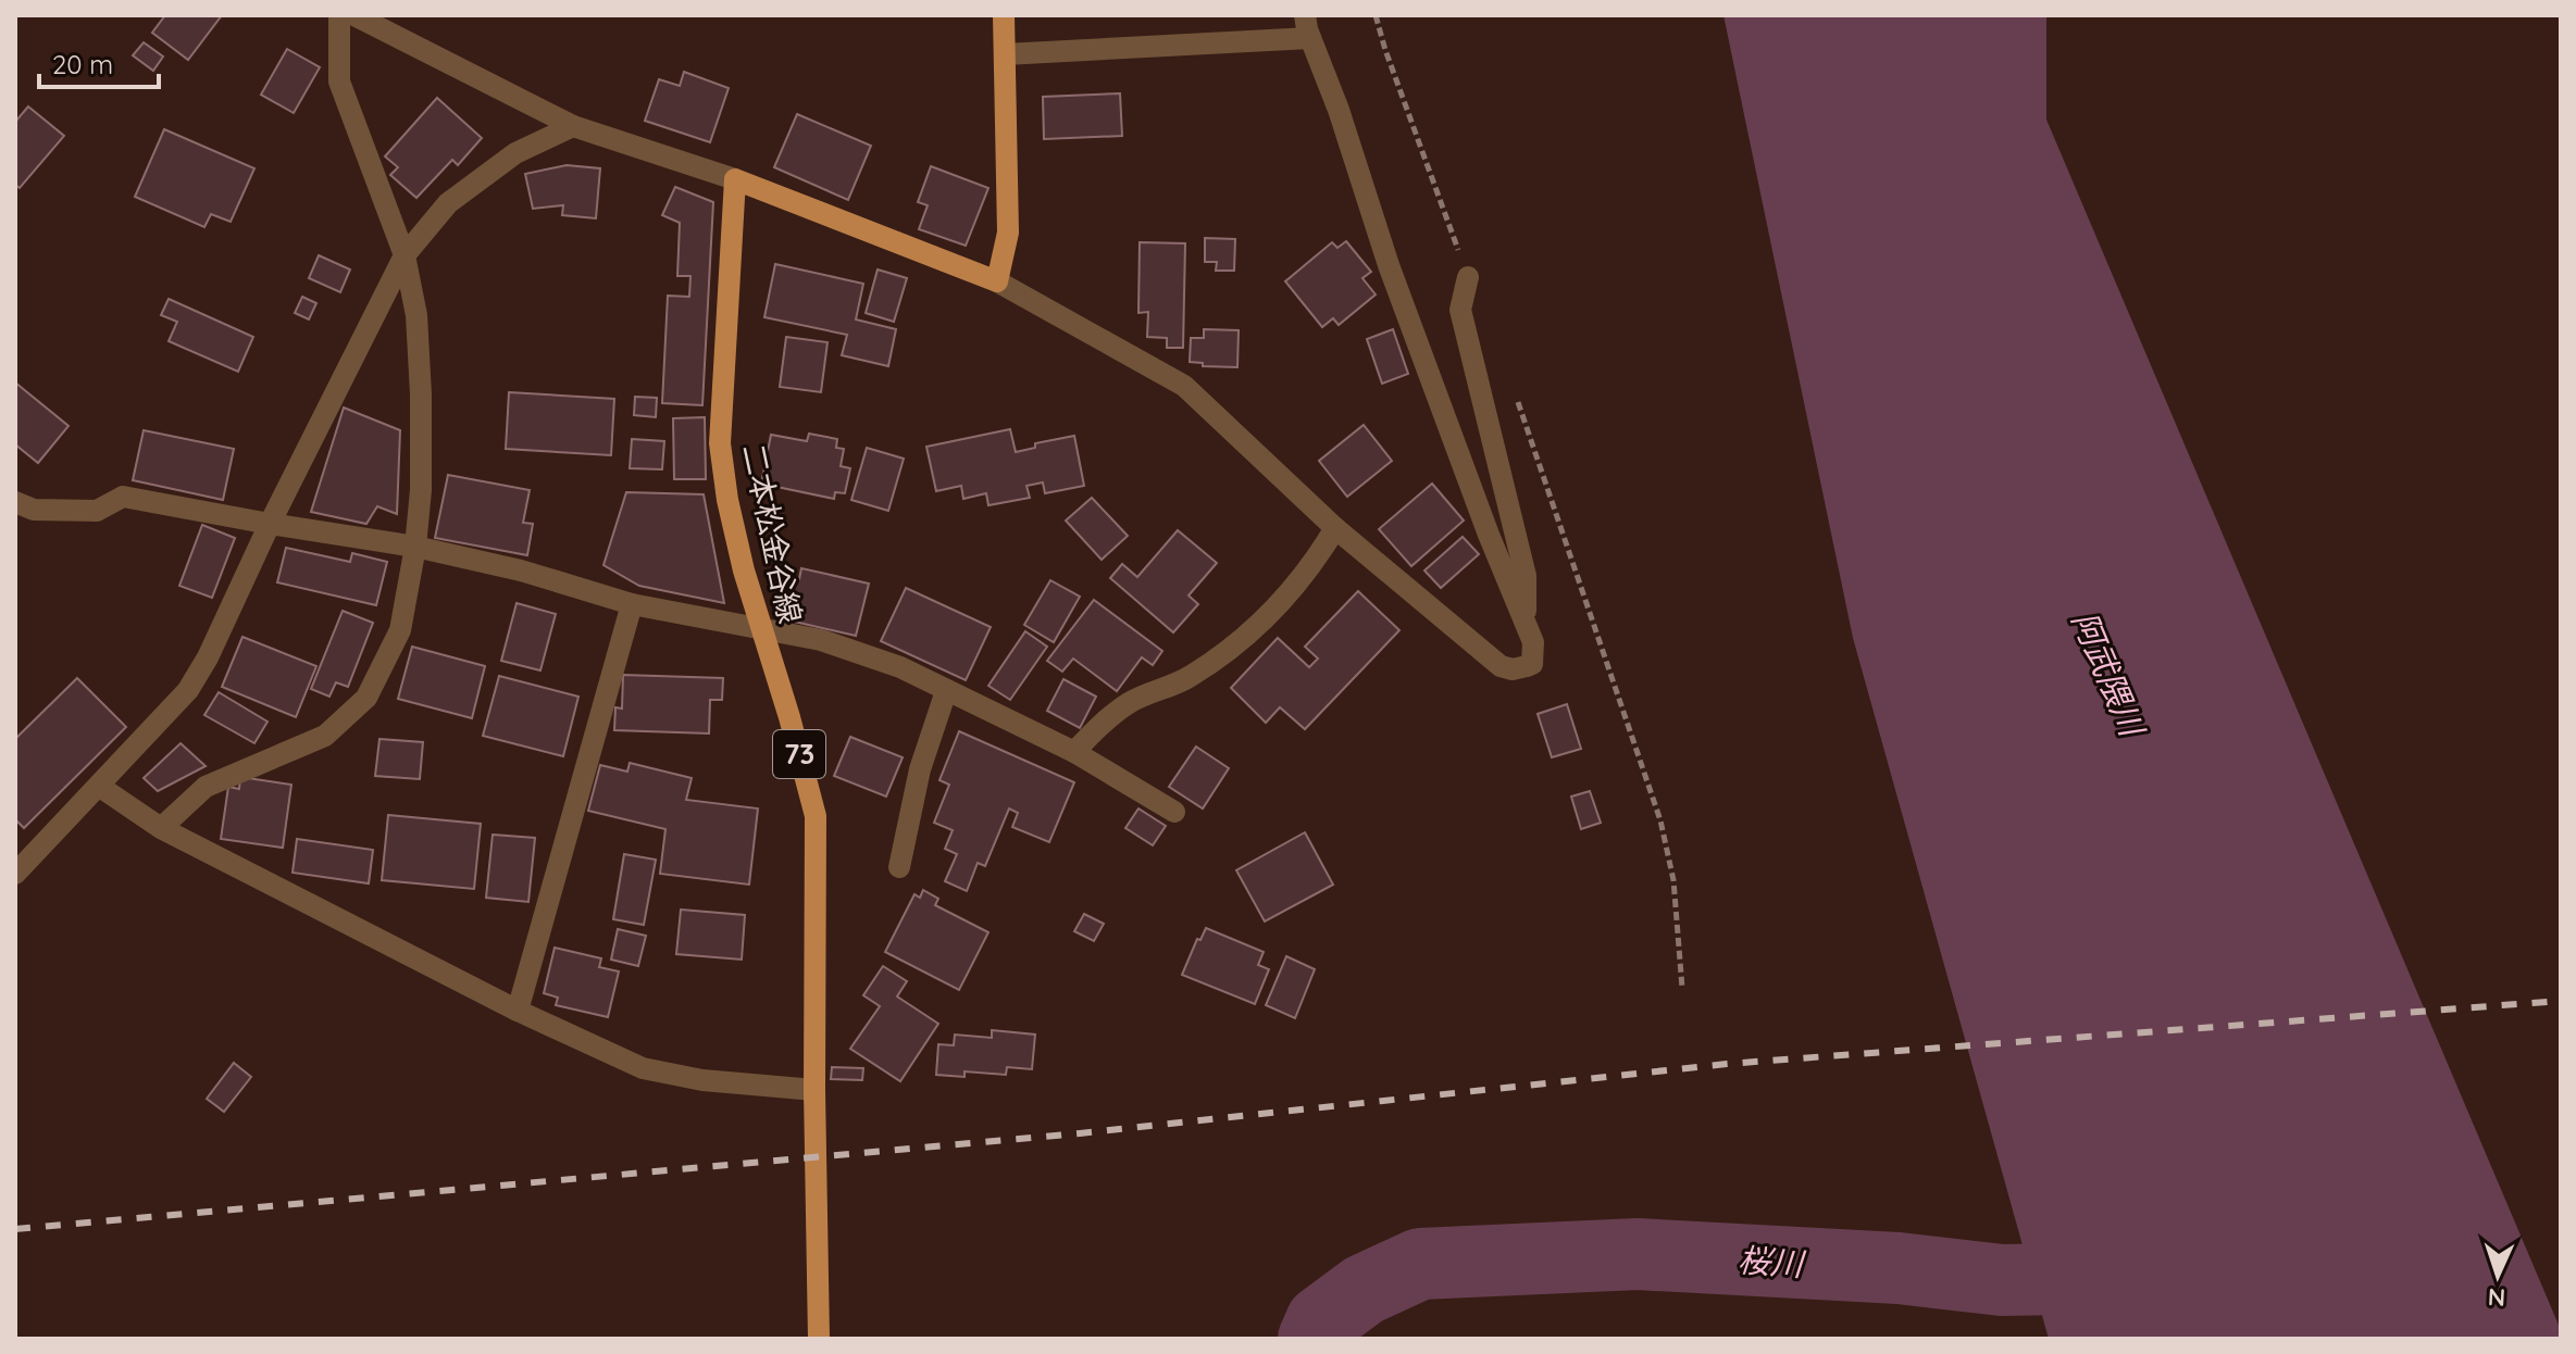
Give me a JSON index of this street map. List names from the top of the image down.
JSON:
{
  "streets": {
    "main road": ["二本松金谷線", "73"]
  },
  "water": ["阿武隈川", "桜川"],
  "scale_bar": "20 m",
  "north": "bottom"
}
